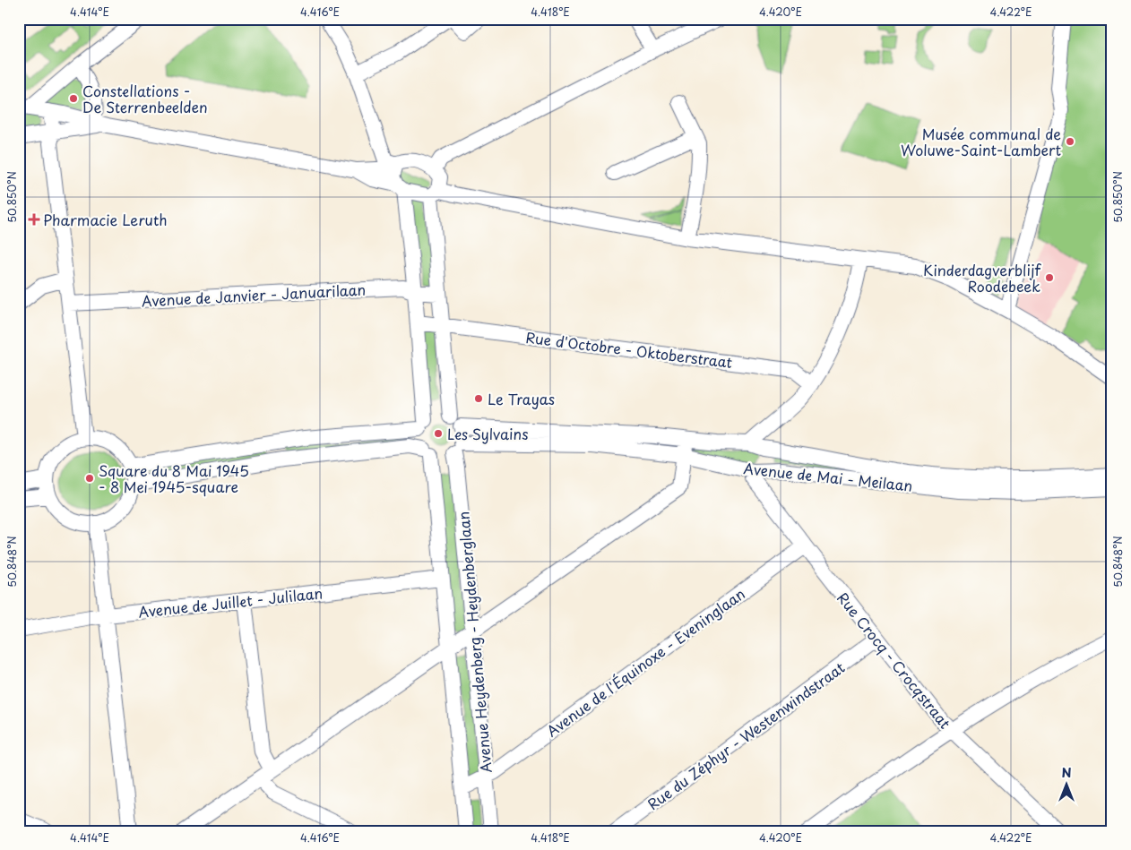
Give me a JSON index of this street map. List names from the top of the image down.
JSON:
{
  "streets": {
    "street": [
      "Avenue de Janvier - Januarilaan",
      "Rue d'Octobre - Oktoberstraat",
      "Avenue de Mai - Meilaan",
      "Avenue de Juillet - Julilaan",
      "Avenue Heydenberg - Heydenberglaan",
      "Rue Crocq - Crocqstraat",
      "Avenue de l'Équinoxe - Eveninglaan",
      "Rue du Zéphyr - Westenwindstraat"
    ]
  },
  "crossings": [
    ["Avenue de Mai - Meilaan", "Avenue Heydenberg - Heydenberglaan"],
    ["Avenue de Mai - Meilaan", "Rue Crocq - Crocqstraat"],
    ["Avenue de Juillet - Julilaan", "Avenue Heydenberg - Heydenberglaan"],
    ["Avenue Heydenberg - Heydenberglaan", "Avenue de l'Équinoxe - Eveninglaan"],
    ["Rue Crocq - Crocqstraat", "Avenue de l'Équinoxe - Eveninglaan"],
    ["Rue Crocq - Crocqstraat", "Rue du Zéphyr - Westenwindstraat"]
  ],
  "places": {
    "other": [
      "Constellations - De Sterrenbeelden",
      "Musée communal de Woluwe-Saint-Lambert",
      "Kinderdagverblijf Roodebeek",
      "Le Trayas",
      "Les Sylvains",
      "Square du 8 Mai 1945 - 8 Mei 1945-square"
    ],
    "health": ["Pharmacie Leruth"]
  },
  "north": "top",
  "coordinates": [
    "4.414°E",
    "4.416°E",
    "4.418°E",
    "4.420°E",
    "4.422°E",
    "50.850°N",
    "50.848°N"
  ]
}
